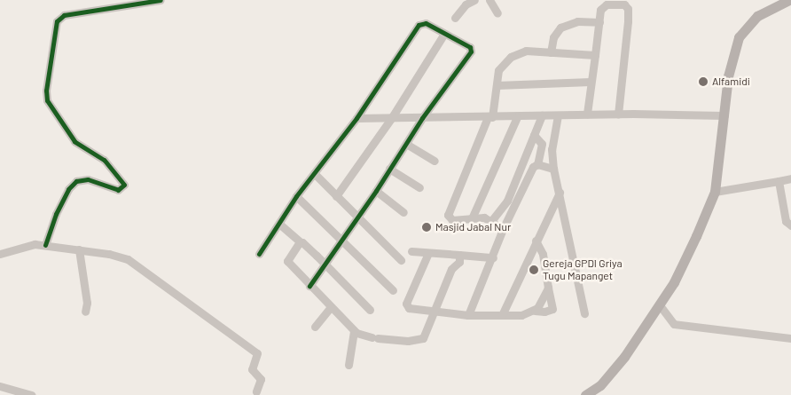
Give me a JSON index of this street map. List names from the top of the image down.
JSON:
{
  "places": ["Alfamidi", "Masjid Jabal Nur", "Gereja GPDI Griya Tugu Mapanget"]
}
